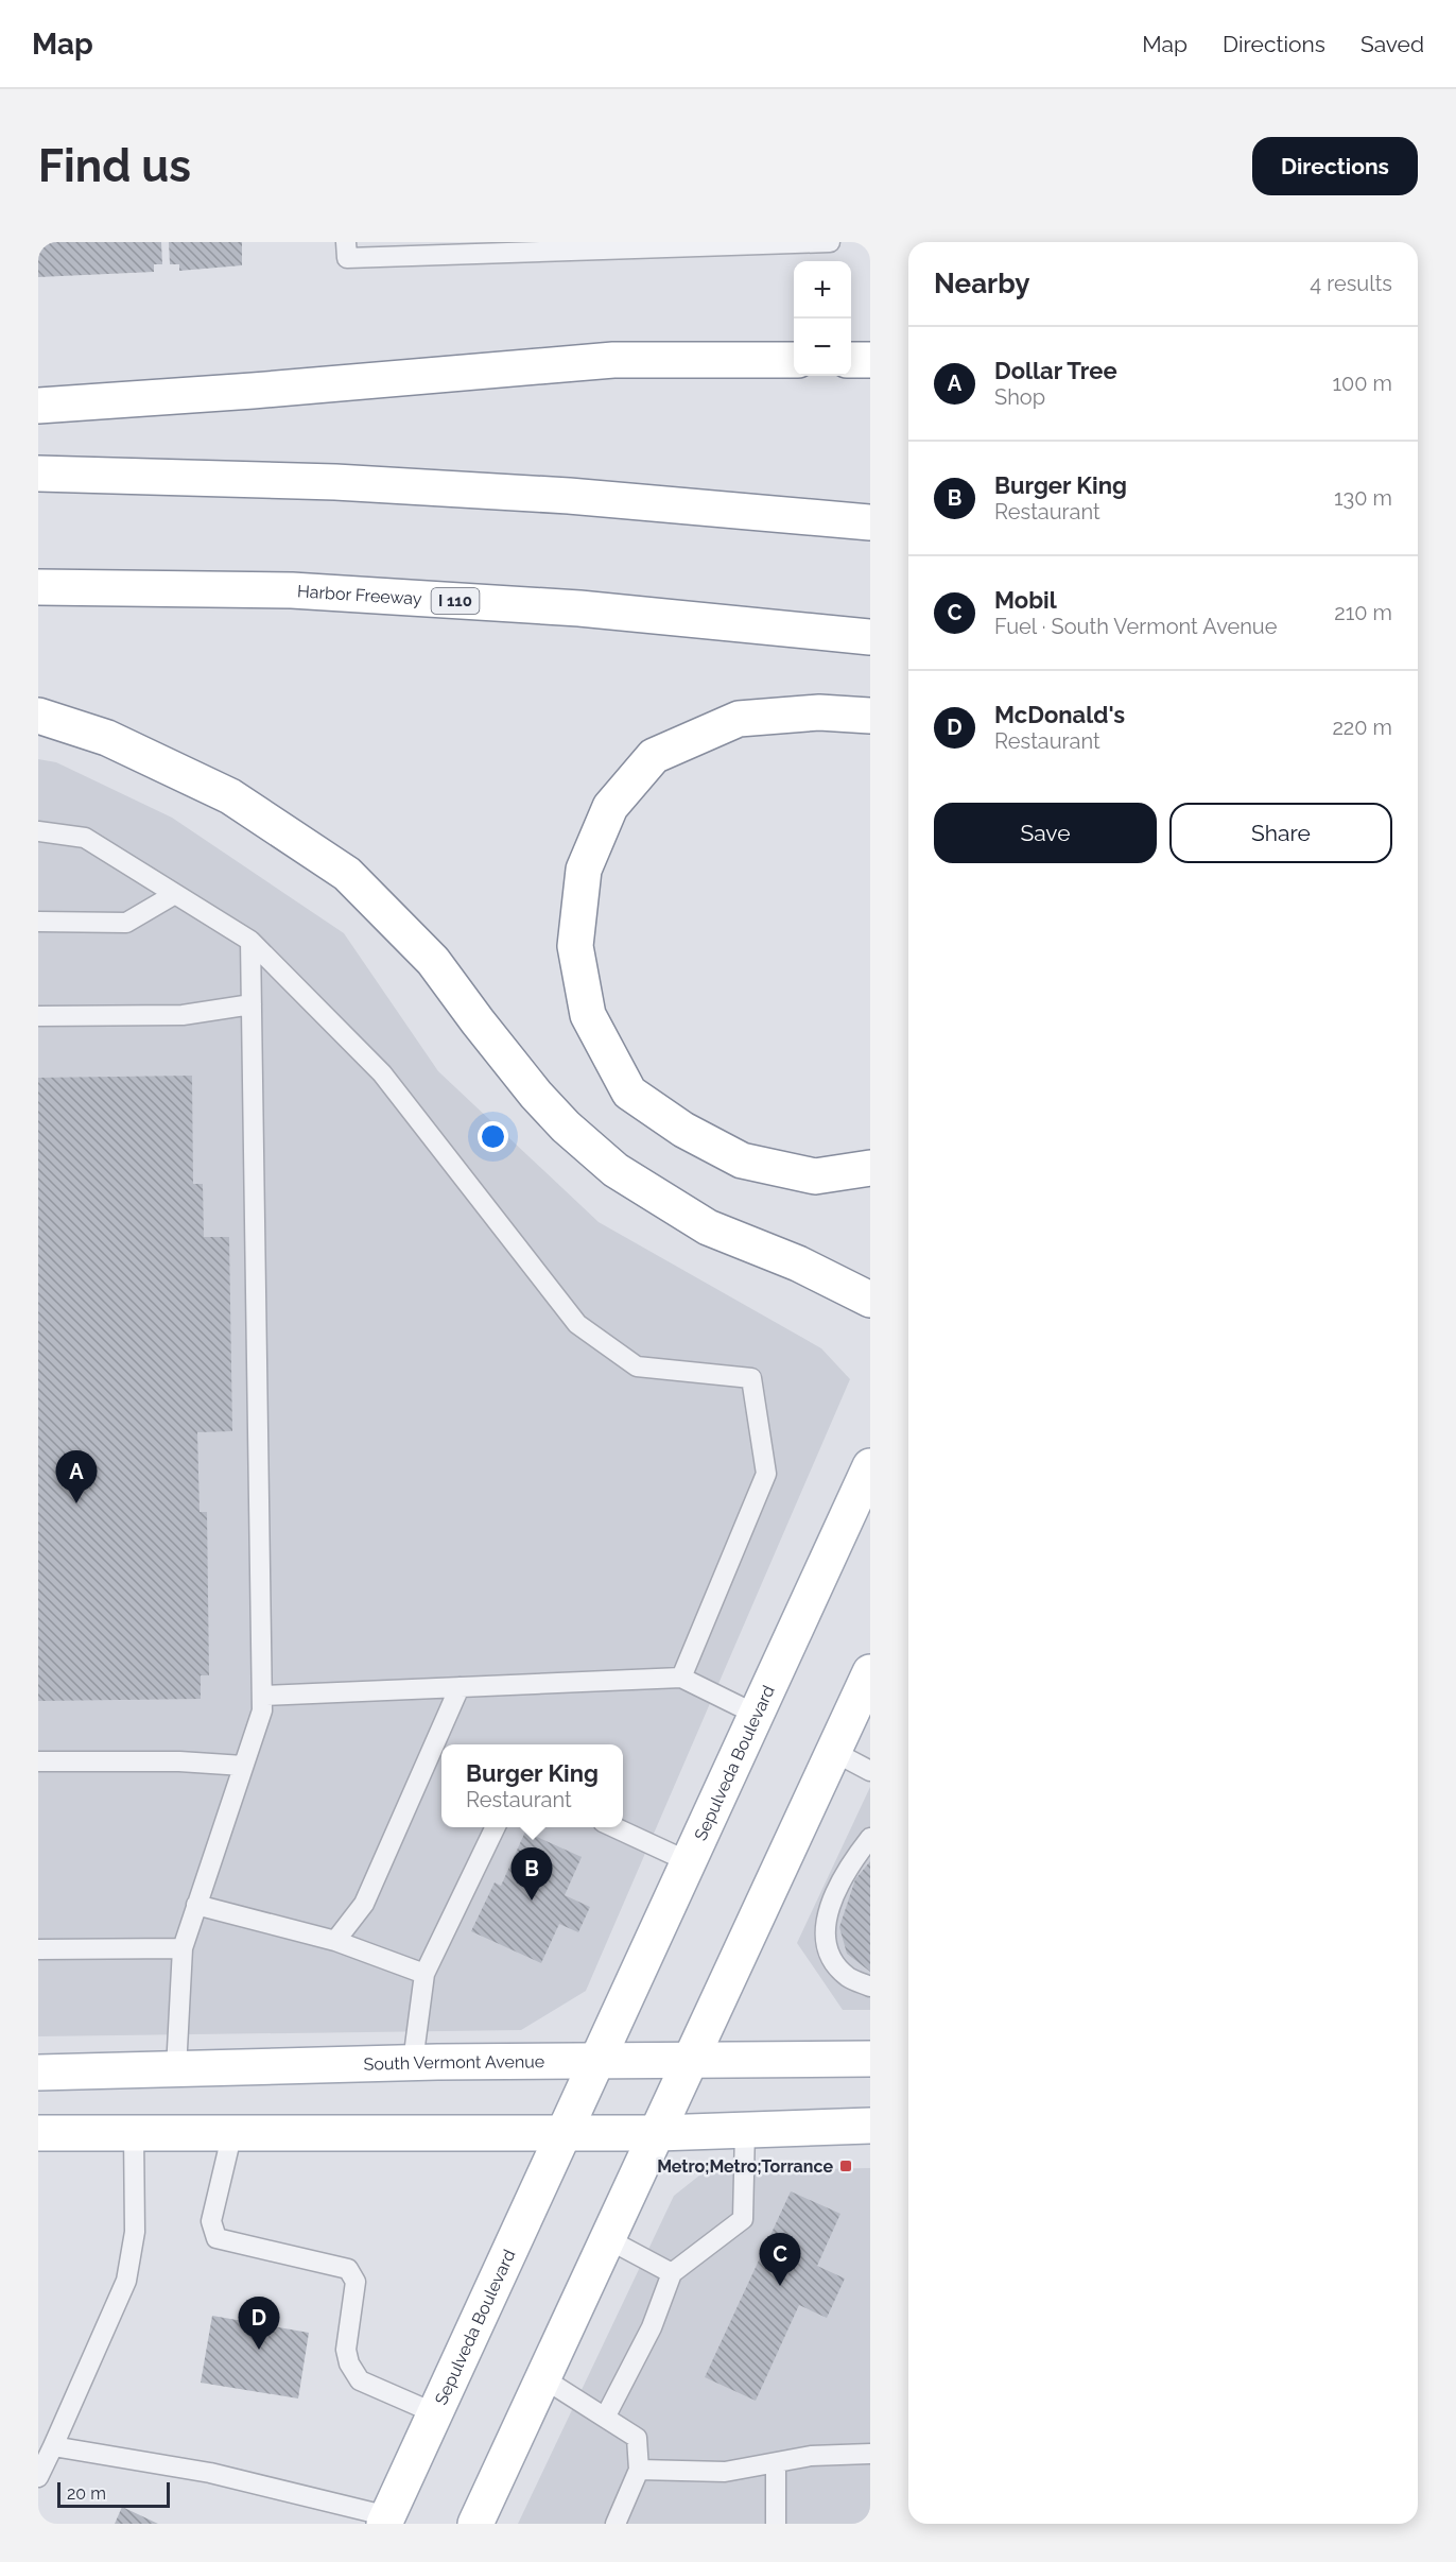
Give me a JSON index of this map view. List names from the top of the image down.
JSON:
{
  "streets": {
    "main road": [
      "Harbor Freeway",
      "I 110",
      "Sepulveda Boulevard",
      "South Vermont Avenue"
    ]
  },
  "crossings": [
    ["Sepulveda Boulevard", "South Vermont Avenue"]
  ],
  "places": {
    "transit": ["Metro;Metro;Torrance"]
  },
  "scale_bar": "20 m",
  "page": {
    "header": "Map",
    "nav": ["Map", "Directions", "Saved"],
    "buttons": [
      "Directions",
      ["Save", "Share"]
    ],
    "title": "Find us",
    "heading": ["Nearby", "4 results"],
    "map_buttons": ["+", "−"],
    "list": [
      {
        "mark": "A",
        "name": "Dollar Tree",
        "note": "Shop",
        "value": "100 m"
      },
      {
        "mark": "B",
        "name": "Burger King",
        "note": "Restaurant",
        "value": "130 m"
      },
      {
        "mark": "C",
        "name": "Mobil",
        "note": "Fuel · South Vermont Avenue",
        "value": "210 m"
      },
      {
        "mark": "D",
        "name": "McDonald's",
        "note": "Restaurant",
        "value": "220 m"
      }
    ],
    "pins": [
      "A",
      "B",
      "C",
      "D"
    ],
    "popup": ["Burger King", "Restaurant"],
    "scale": "20 m"
  }
}
